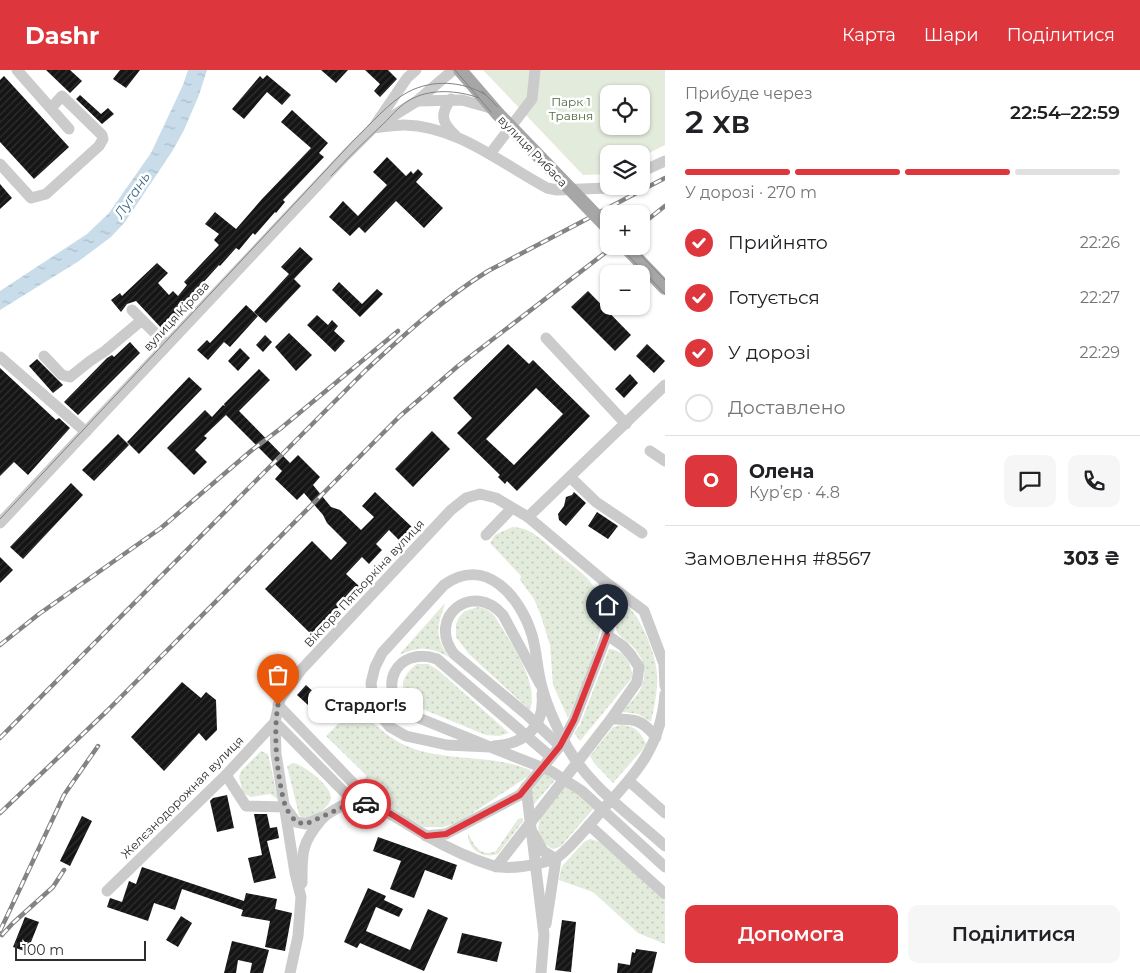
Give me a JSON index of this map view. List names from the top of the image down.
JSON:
{
  "streets": {
    "main road": ["вулиця Рибаса"],
    "street": ["вулиця Кірова", "Віктора Пятьоркіна вулиця", "Желєзнодорожная вулиця"]
  },
  "crossings": [
    ["Віктора Пятьоркіна вулиця", "Желєзнодорожная вулиця"]
  ],
  "water": ["Лугань"],
  "parks": ["Парк 1 Травня"],
  "places": ["Стардог!s"],
  "scale_bar": "100 m",
  "page": {
    "header": "Dashr",
    "nav": ["Карта", "Шари", "Поділитися"],
    "heading": ["2 хв", "Прибуде через", "22:54–22:59"],
    "panel": [
      "Олена",
      "Кур’єр · 4.8",
      "Замовлення #8567",
      "303 ₴"
    ],
    "map_buttons": ["+", "−"],
    "bar": "У дорозі · 270 m",
    "list": [
      ["Прийнято", "22:26"],
      ["Готується", "22:27"],
      ["У дорозі", "22:29"],
      "Доставлено"
    ],
    "round": "О",
    "bubble": "Стардог!s",
    "buttons": ["Допомога", "Поділитися"],
    "scale": "100 m"
  }
}
